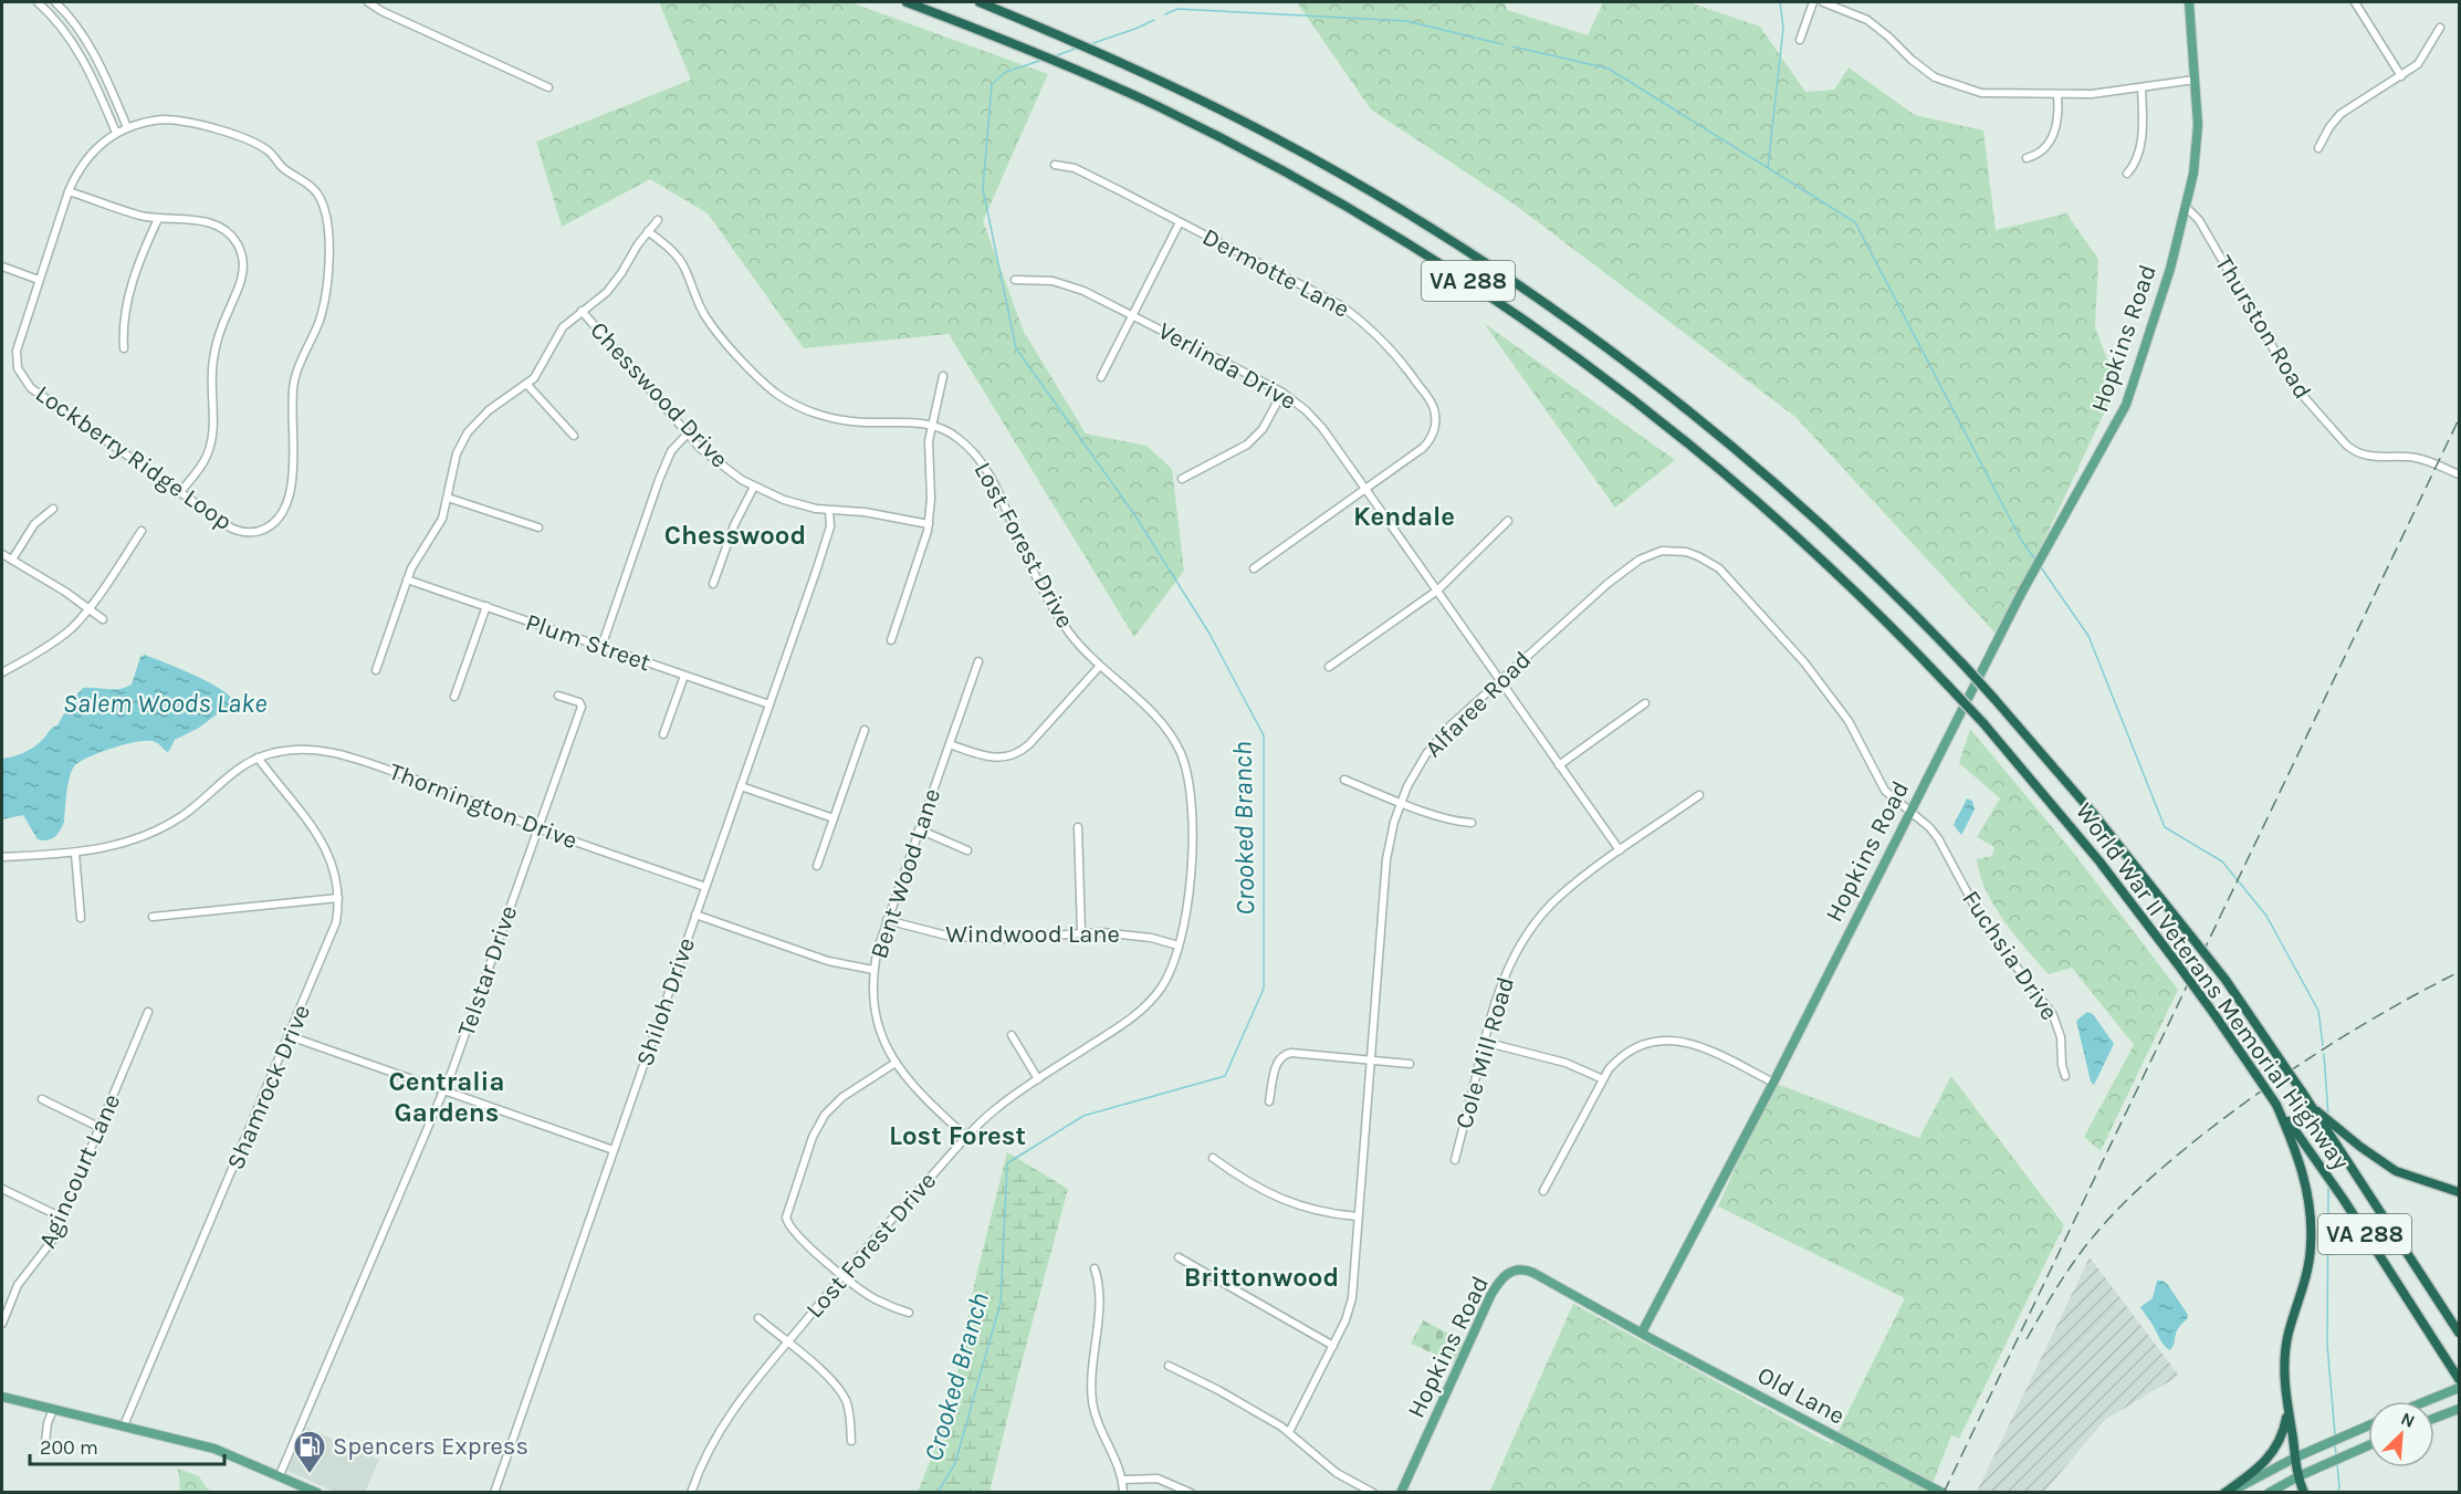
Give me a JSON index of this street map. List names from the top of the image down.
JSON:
{
  "streets": {
    "highway": ["VA 288", "World War II Veterans Memorial Highway"],
    "main road": ["Hopkins Road", "Old Lane"],
    "street": [
      "Dermotte Lane",
      "Thurston Road",
      "Verlinda Drive",
      "Chesswood Drive",
      "Lockberry Ridge Loop",
      "Lost Forest Drive",
      "Plum Street",
      "Alfaree Road",
      "Thornington Drive",
      "Bent Wood Lane",
      "Windwood Lane",
      "Fuchsia Drive",
      "Telstar Drive",
      "Shiloh Drive",
      "Cole Mill Road",
      "Shamrock Drive",
      "Agincourt Lane"
    ]
  },
  "crossings": [
    ["Dermotte Lane", "Verlinda Drive"],
    ["Thurston Road", "Hopkins Road"],
    ["Hopkins Road", "Alfaree Road"],
    ["Hopkins Road", "Fuchsia Drive"],
    ["Hopkins Road", "Old Lane"],
    ["Verlinda Drive", "Alfaree Road"],
    ["Verlinda Drive", "Cole Mill Road"],
    ["Chesswood Drive", "Shiloh Drive"],
    ["Lost Forest Drive", "Bent Wood Lane"],
    ["Lost Forest Drive", "Windwood Lane"],
    ["Plum Street", "Shiloh Drive"],
    ["Alfaree Road", "Fuchsia Drive"],
    ["Thornington Drive", "Telstar Drive"],
    ["Thornington Drive", "Shiloh Drive"],
    ["Thornington Drive", "Shamrock Drive"],
    ["Bent Wood Lane", "Windwood Lane"]
  ],
  "districts": [
    "Kendale",
    "Chesswood",
    "Centralia Gardens",
    "Lost Forest",
    "Brittonwood"
  ],
  "water": ["Salem Woods Lake", "Crooked Branch"],
  "places": {
    "fuel station": ["Spencers Express"]
  },
  "scale_bar": "200 m",
  "north": "top right"
}
